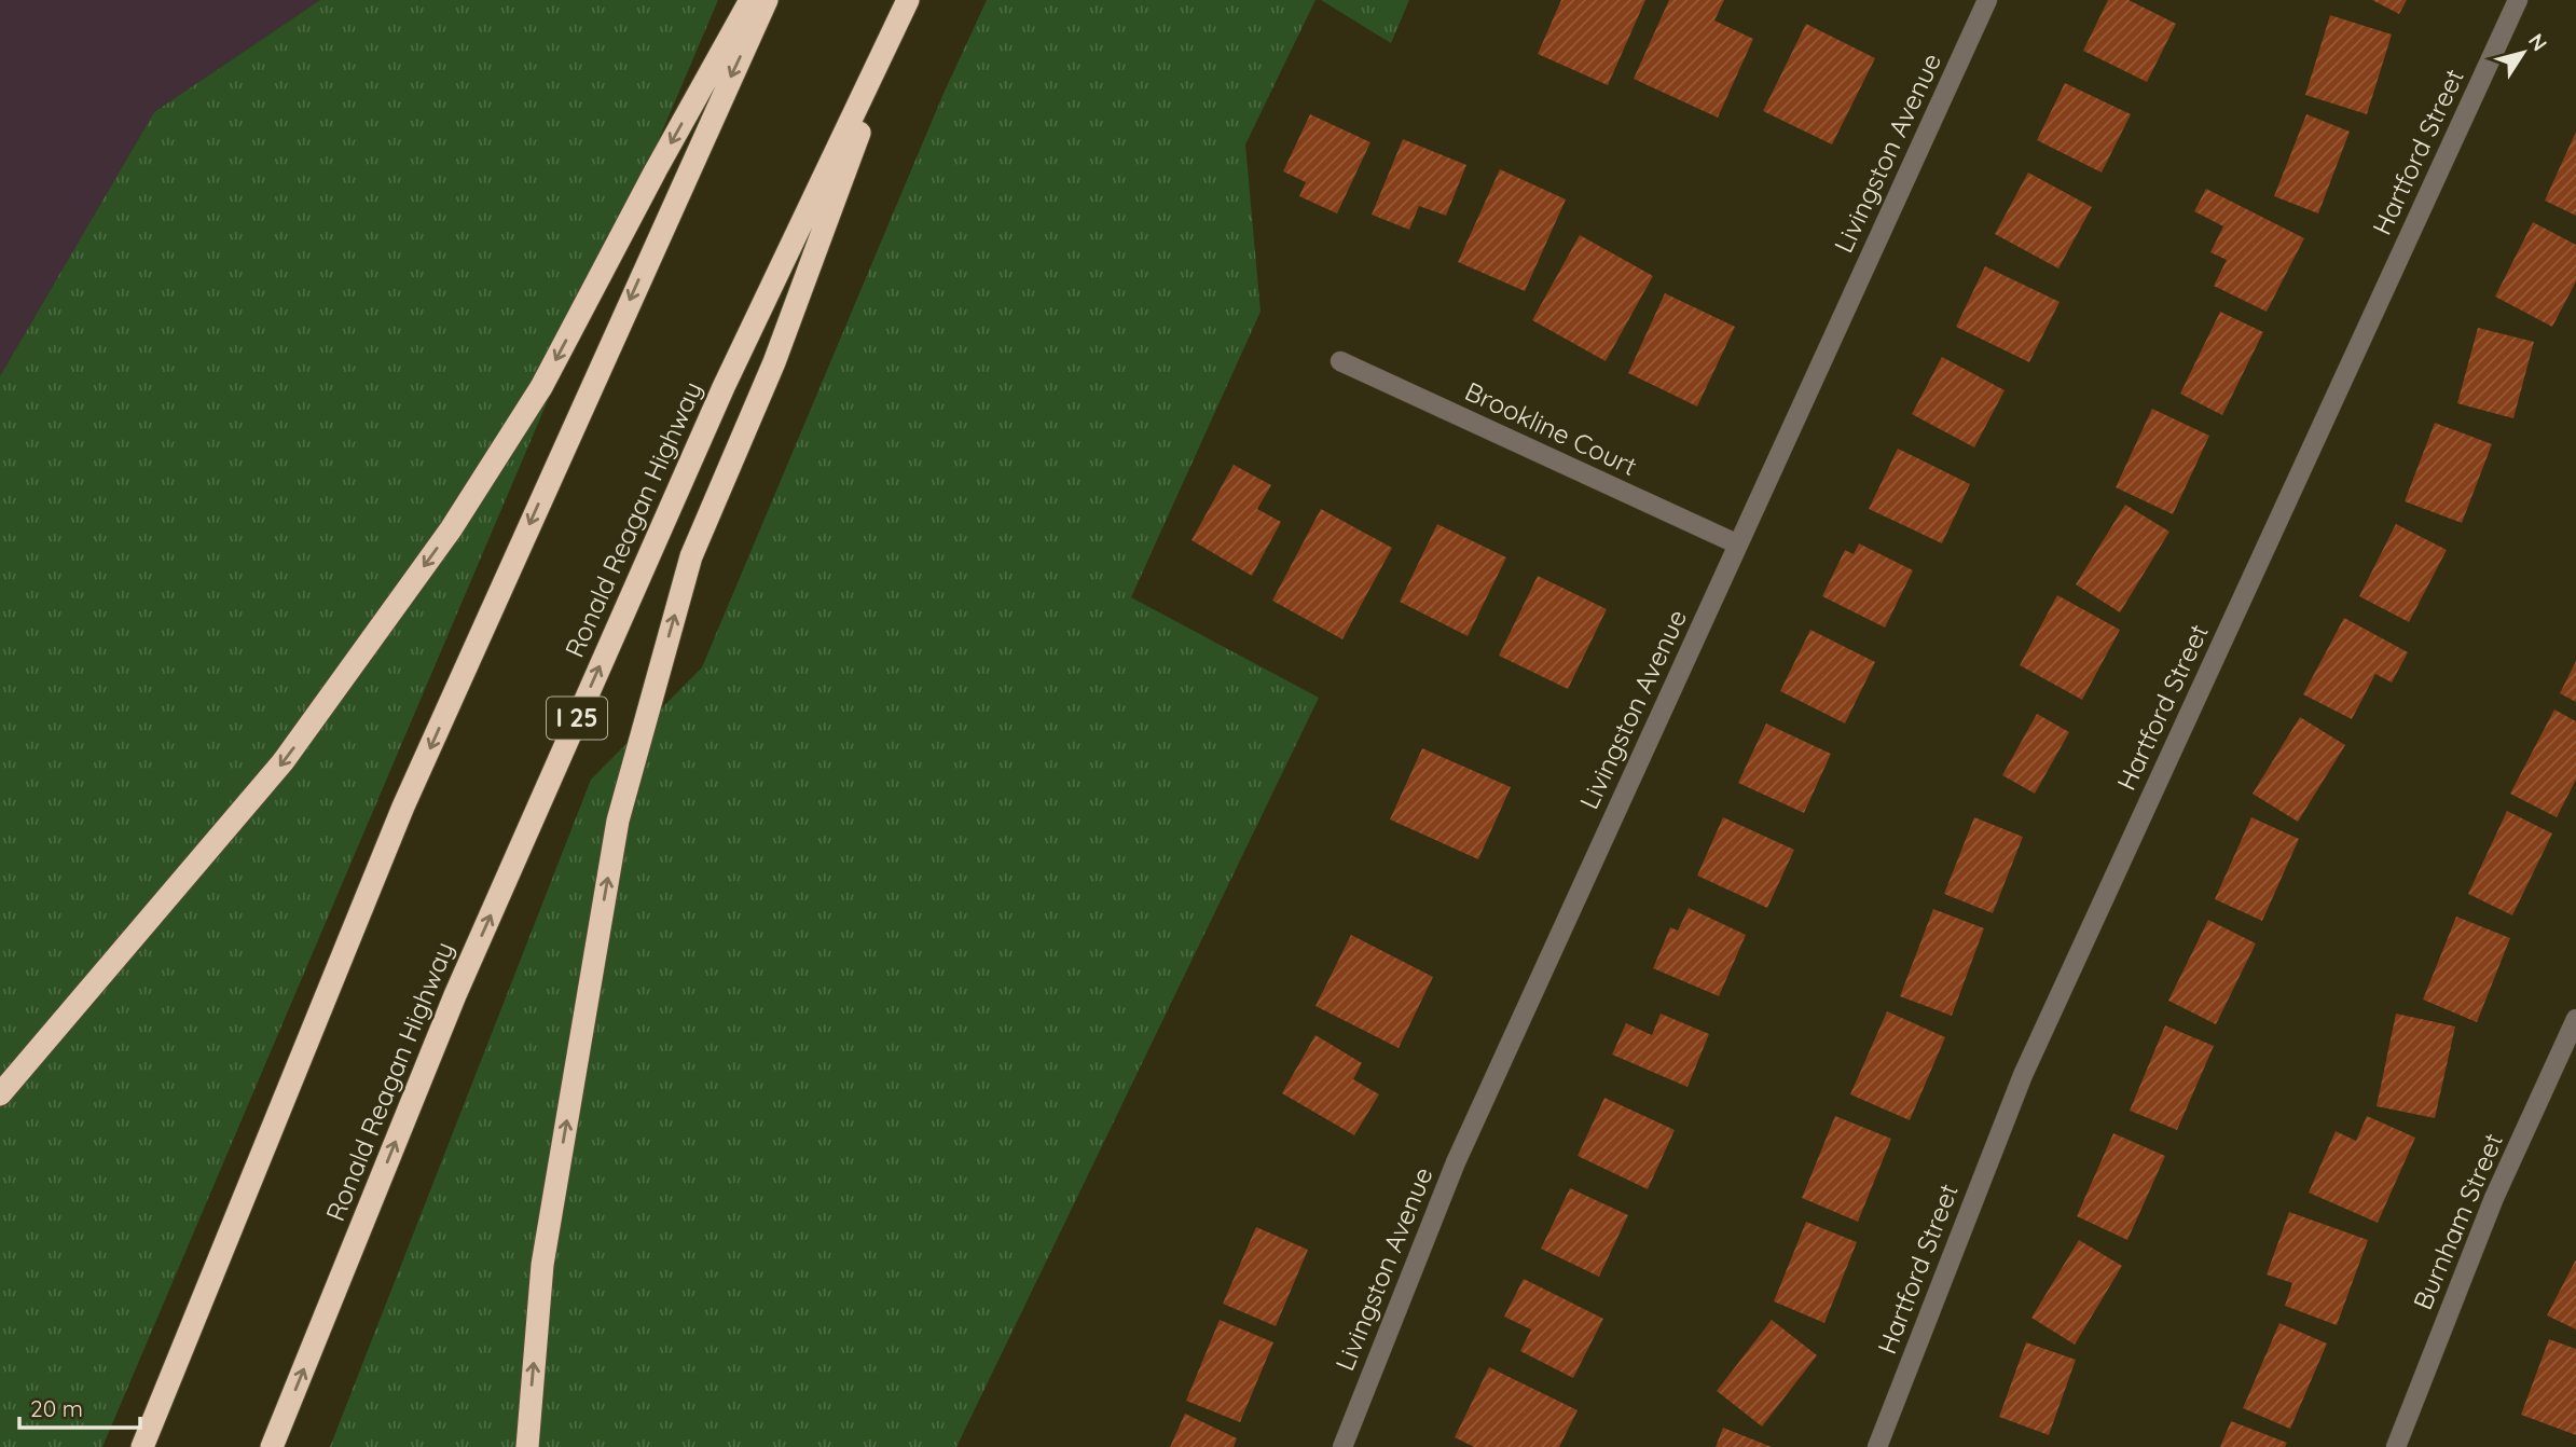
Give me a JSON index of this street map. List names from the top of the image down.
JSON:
{
  "streets": {
    "highway": ["Ronald Reagan Highway", "I 25"],
    "street": [
      "Hartford Street",
      "Livingston Avenue",
      "Brookline Court",
      "Burnham Street"
    ]
  },
  "crossings": [
    ["Livingston Avenue", "Brookline Court"]
  ],
  "scale_bar": "20 m",
  "north": "top right"
}
